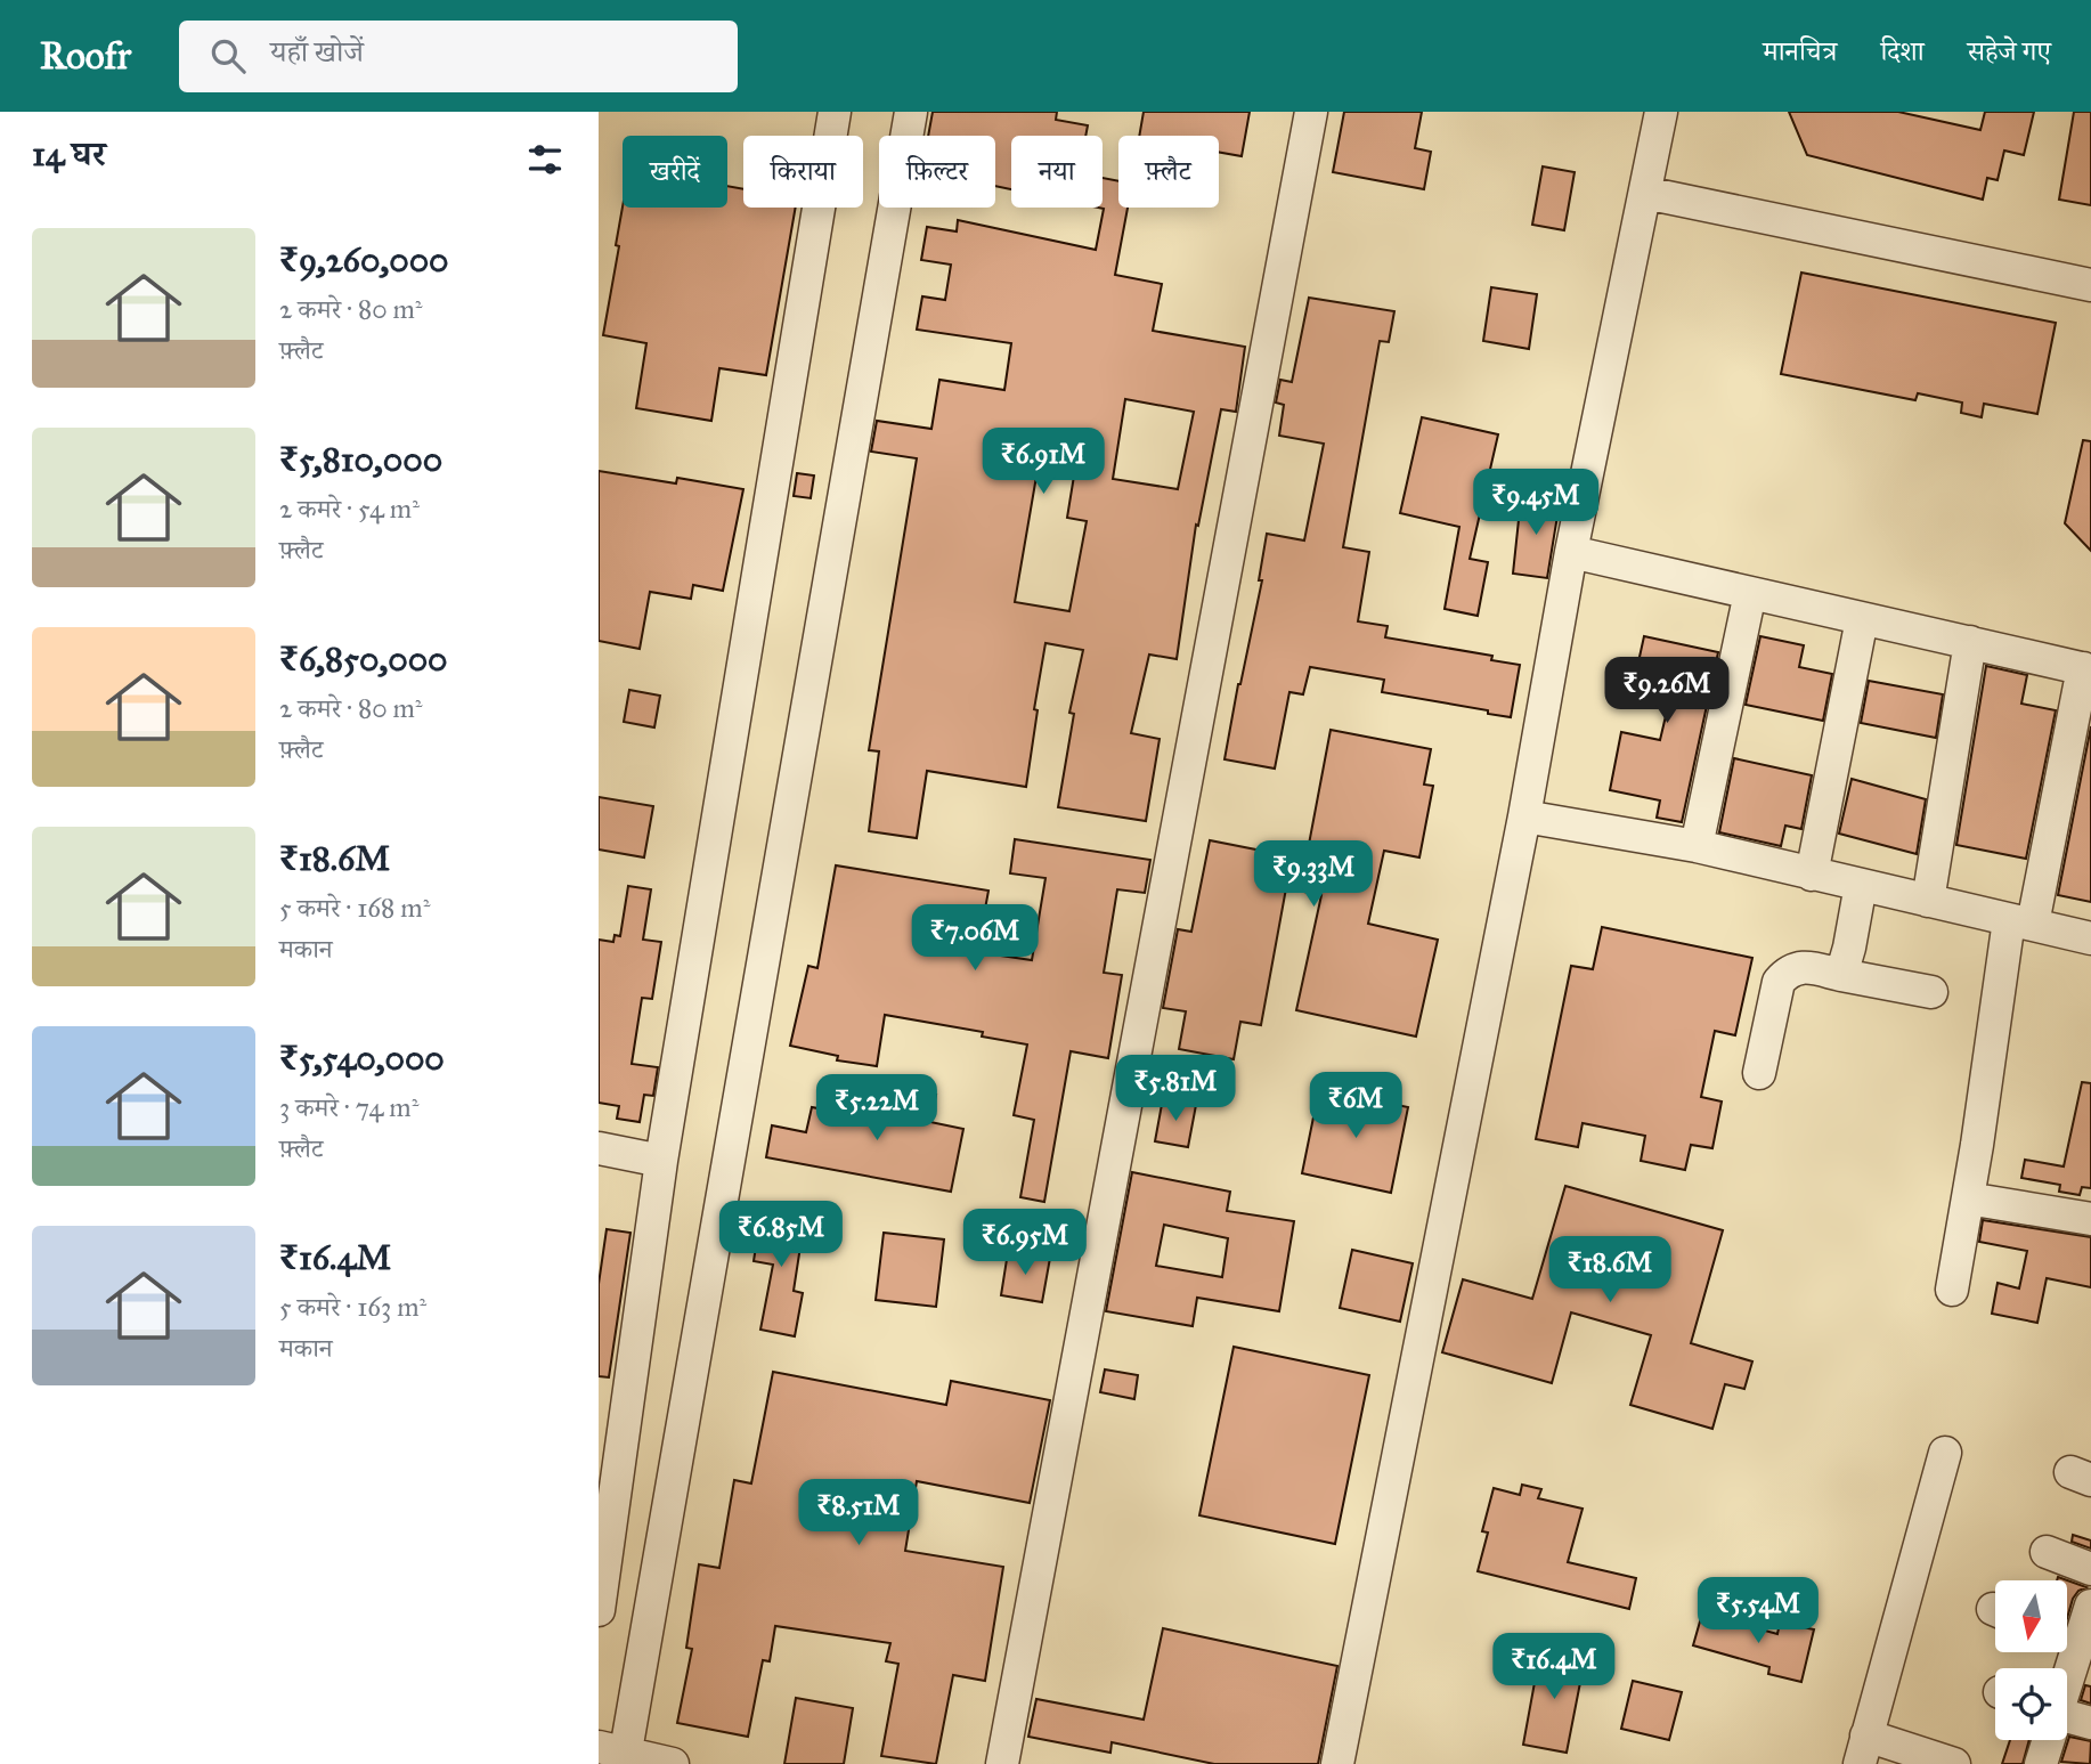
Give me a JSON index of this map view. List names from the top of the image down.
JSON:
{
  "north": "bottom",
  "page": {
    "header": "Roofr",
    "search": "यहाँ खोजें",
    "nav": ["मानचित्र", "दिशा", "सहेजे गए"],
    "heading": "14 घर",
    "chip": [
      "खरीदें",
      "किराया",
      "फ़िल्टर",
      "नया",
      "फ़्लैट"
    ],
    "list": [
      {
        "name": "₹9,260,000",
        "note": "2 कमरे · 80 m² · फ़्लैट"
      },
      {
        "name": "₹5,810,000",
        "note": "2 कमरे · 54 m² · फ़्लैट"
      },
      {
        "name": "₹6,850,000",
        "note": "2 कमरे · 80 m² · फ़्लैट"
      },
      {
        "name": "₹18.6M",
        "note": "5 कमरे · 168 m² · मकान"
      },
      {
        "name": "₹5,540,000",
        "note": "3 कमरे · 74 m² · फ़्लैट"
      },
      {
        "name": "₹16.4M",
        "note": "5 कमरे · 163 m² · मकान"
      }
    ],
    "price": [
      "₹6.91M",
      "₹9.45M",
      "₹9.26M",
      "₹9.33M",
      "₹7.06M",
      "₹5.81M",
      "₹6M",
      "₹5.22M",
      "₹6.85M",
      "₹6.95M",
      "₹18.6M",
      "₹8.51M",
      "₹5.54M",
      "₹16.4M"
    ]
  }
}
